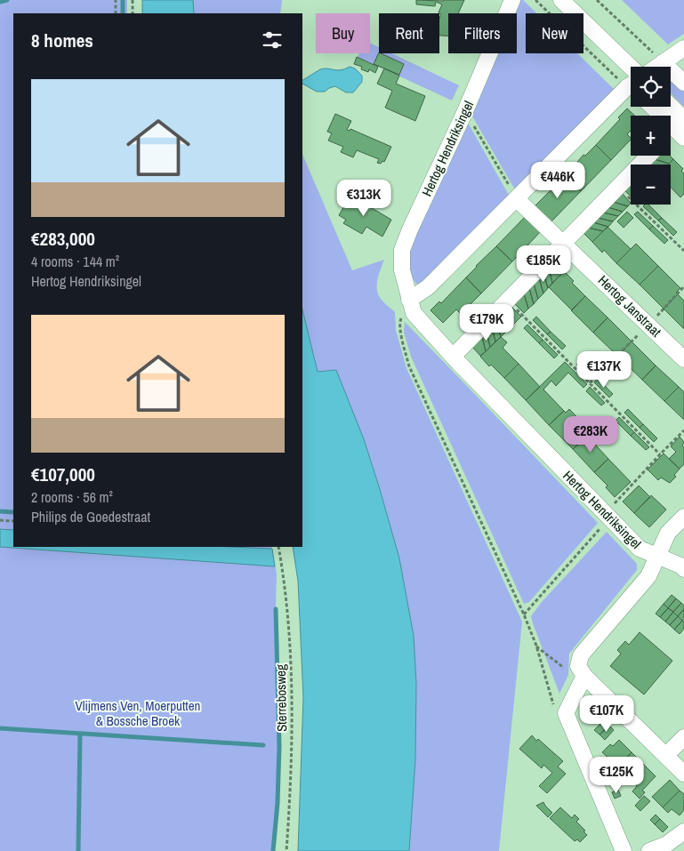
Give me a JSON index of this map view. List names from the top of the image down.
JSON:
{
  "streets": {
    "street": ["Hertog Hendriksingel", "Hertog Janstraat"],
    "path": ["Sterrebosweg"]
  },
  "parks": ["Vlijmens Ven, Moerputten & Bossche Broek"],
  "page": {
    "chip": [
      "Buy",
      "Rent",
      "Filters",
      "New"
    ],
    "heading": "8 homes",
    "map_buttons": ["+", "−"],
    "list": [
      {
        "name": "€283,000",
        "note": "4 rooms · 144 m² · Hertog Hendriksingel"
      },
      {
        "name": "€107,000",
        "note": "2 rooms · 56 m² · Philips de Goedestraat"
      }
    ],
    "price": [
      "€446K",
      "€313K",
      "€185K",
      "€179K",
      "€137K",
      "€283K",
      "€107K",
      "€125K"
    ]
  }
}
